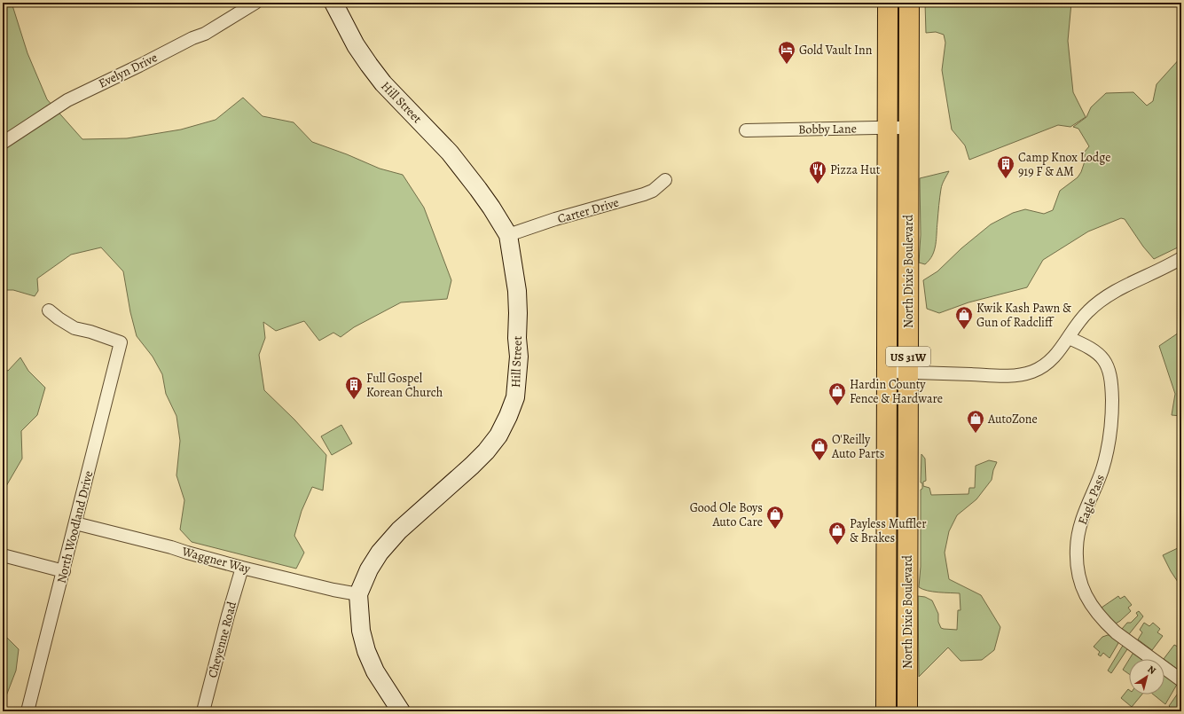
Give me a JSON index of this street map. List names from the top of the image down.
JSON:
{
  "streets": {
    "highway": ["North Dixie Boulevard", "US 31W"],
    "street": [
      "Evelyn Drive",
      "Hill Street",
      "Bobby Lane",
      "Carter Drive",
      "Eagle Pass",
      "North Woodland Drive",
      "Waggner Way",
      "Cheyenne Road"
    ]
  },
  "crossings": [
    ["Hill Street", "Carter Drive"],
    ["Hill Street", "Waggner Way"],
    ["Bobby Lane", "North Dixie Boulevard"],
    ["North Woodland Drive", "Waggner Way"],
    ["Waggner Way", "Cheyenne Road"]
  ],
  "places": {
    "hotel": ["Gold Vault Inn"],
    "building": ["Camp Knox Lodge 919 F & AM", "Full Gospel Korean Church"],
    "restaurant": ["Pizza Hut"],
    "shop": [
      "Kwik Kash Pawn & Gun of Radcliff",
      "Hardin County Fence & Hardware",
      "AutoZone",
      "O'Reilly Auto Parts",
      "Good Ole Boys Auto Care",
      "Payless Muffler & Brakes"
    ]
  },
  "north": "top right"
}
